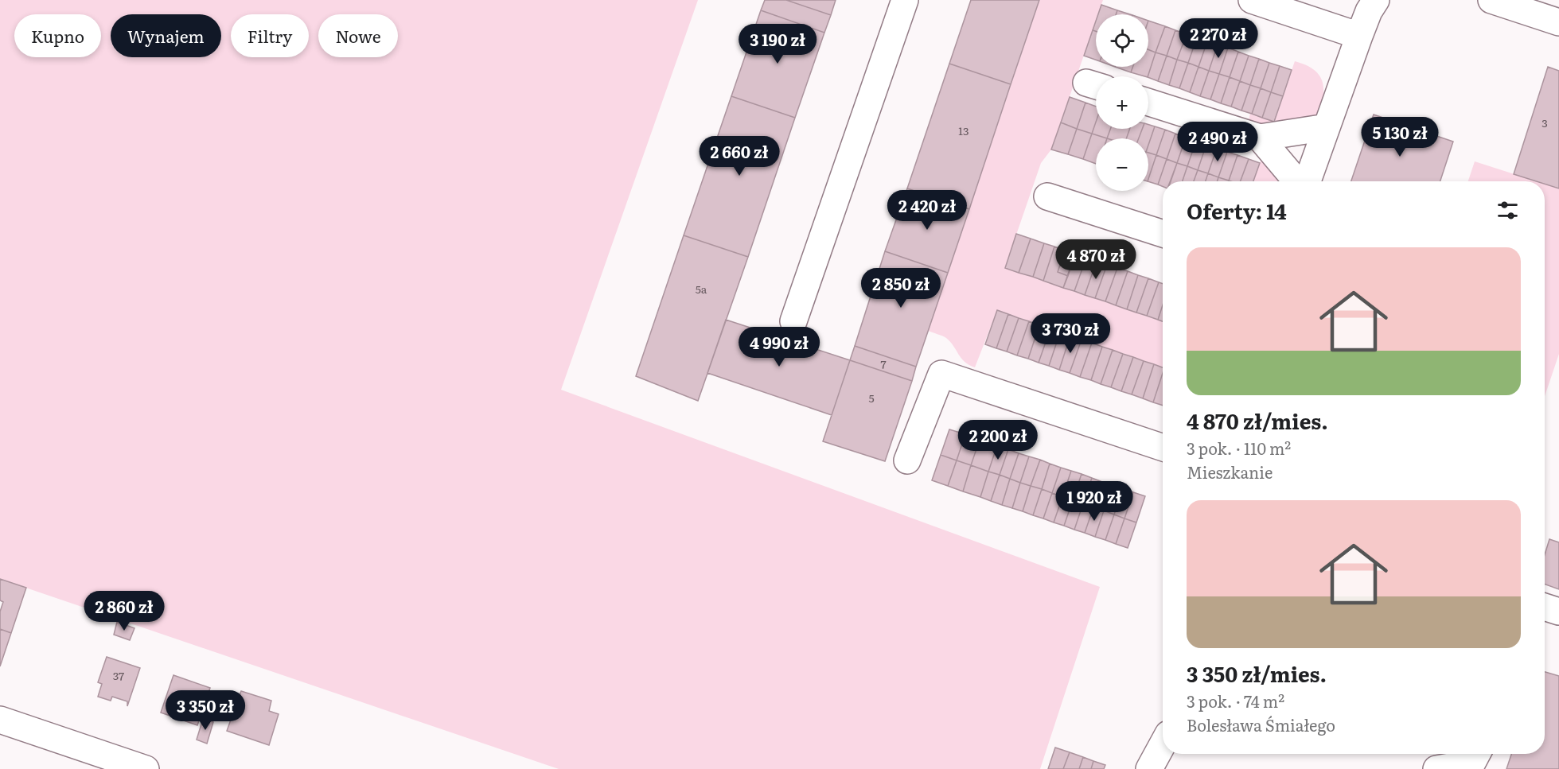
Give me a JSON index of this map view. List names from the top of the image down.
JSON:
{
  "house_numbers": [
    "3",
    "13",
    "5a",
    "7",
    "5",
    "37"
  ],
  "page": {
    "map_buttons": ["+", "−"],
    "chip": [
      "Kupno",
      "Wynajem",
      "Filtry",
      "Nowe"
    ],
    "price": [
      "2 270 zł",
      "3 190 zł",
      "5 130 zł",
      "2 490 zł",
      "2 660 zł",
      "2 420 zł",
      "4 870 zł",
      "2 850 zł",
      "3 730 zł",
      "4 990 zł",
      "2 200 zł",
      "1 920 zł",
      "2 860 zł",
      "3 350 zł"
    ],
    "heading": "Oferty: 14",
    "list": [
      {
        "name": "4 870 zł/mies.",
        "note": "3 pok. · 110 m² · Mieszkanie"
      },
      {
        "name": "3 350 zł/mies.",
        "note": "3 pok. · 74 m² · Bolesława Śmiałego"
      }
    ]
  }
}
